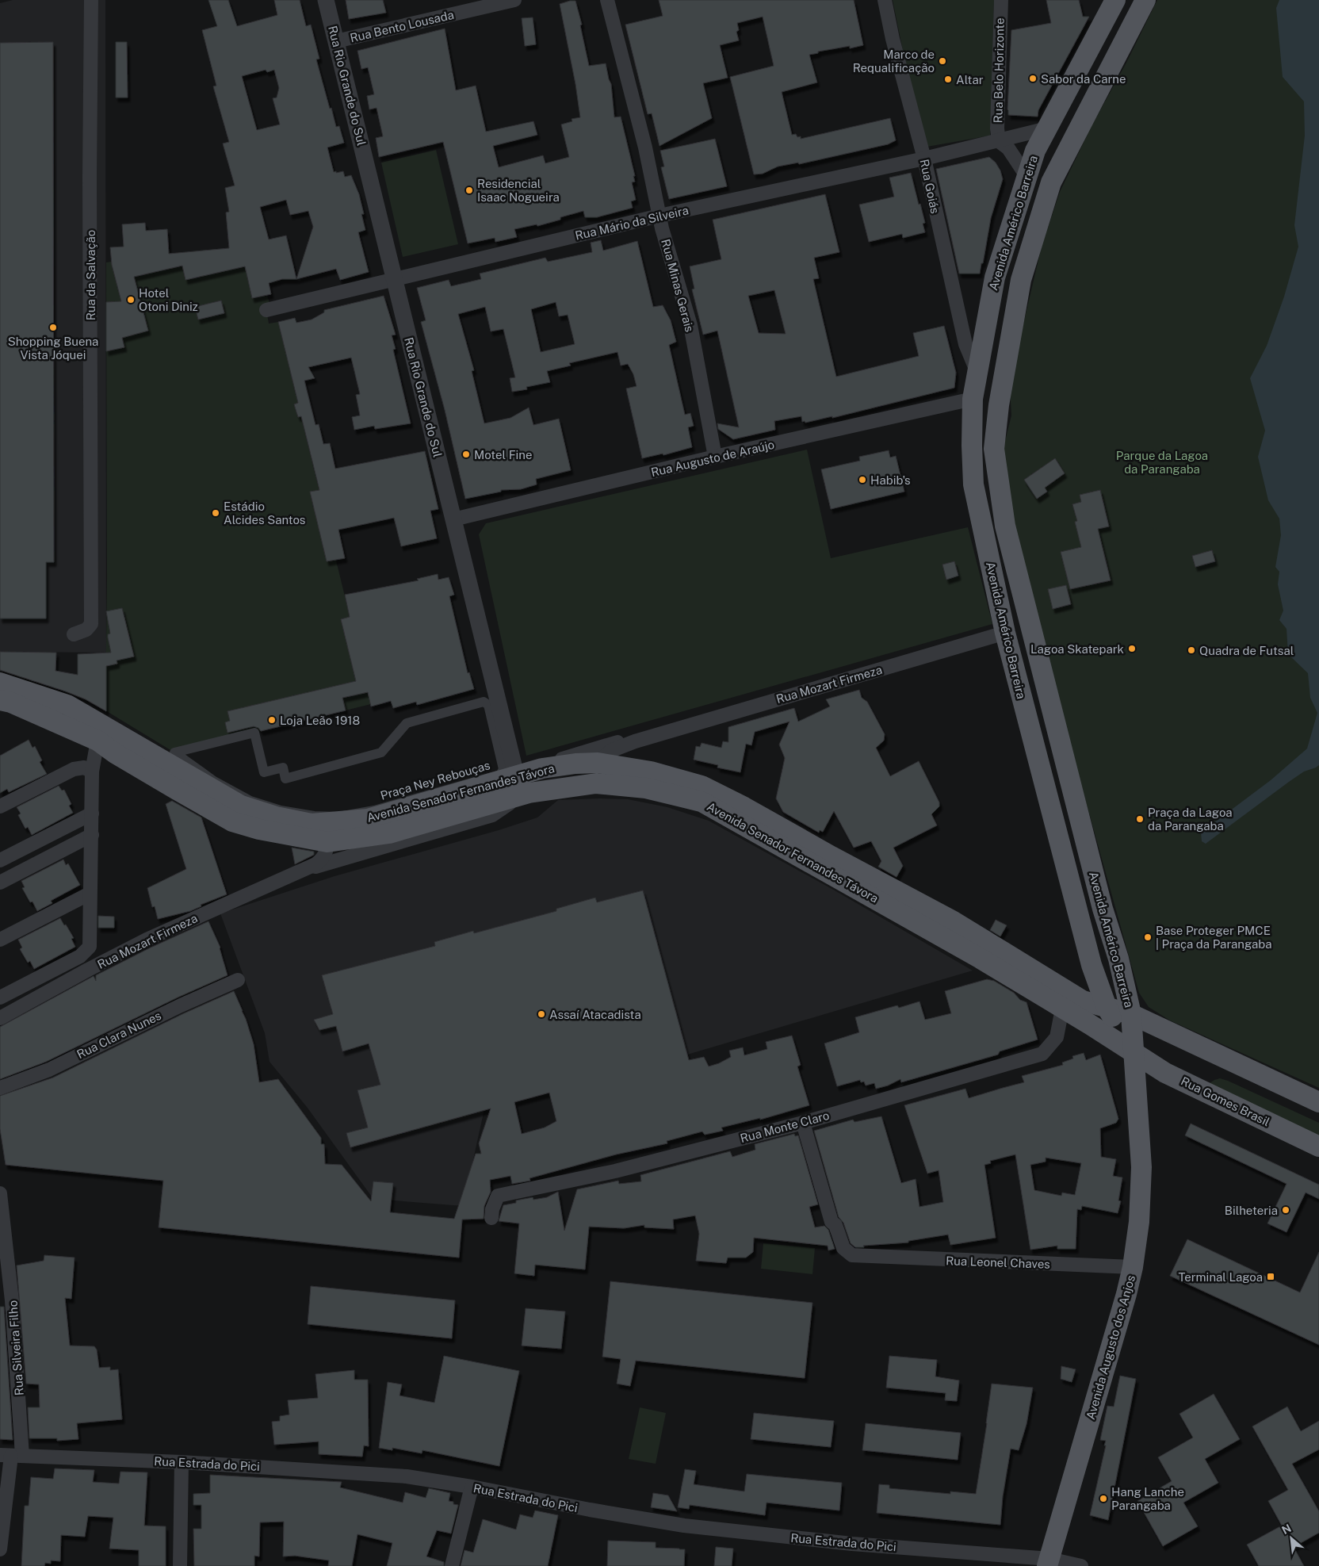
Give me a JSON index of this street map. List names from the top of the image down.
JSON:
{
  "streets": {
    "main road": [
      "Avenida Américo Barreira",
      "Avenida Senador Fernandes Távora",
      "Rua Gomes Brasil",
      "Avenida Augusto dos Anjos"
    ],
    "street": [
      "Rua Bento Lousada",
      "Rua Belo Horizonte",
      "Rua Rio Grande do Sul",
      "Rua Goiás",
      "Rua Mário da Silveira",
      "Rua da Salvação",
      "Rua Minas Gerais",
      "Rua Augusto de Araújo",
      "Rua Mozart Firmeza",
      "Praça Ney Rebouças",
      "Rua Clara Nunes",
      "Rua Monte Claro",
      "Rua Leonel Chaves",
      "Rua Silveira Filho",
      "Rua Estrada do Pici"
    ]
  },
  "crossings": [
    ["Rua Bento Lousada", "Rua Rio Grande do Sul"],
    ["Rua Belo Horizonte", "Rua Mário da Silveira"],
    ["Rua Rio Grande do Sul", "Rua Mário da Silveira"],
    ["Rua Rio Grande do Sul", "Rua Augusto de Araújo"],
    ["Rua Rio Grande do Sul", "Rua Mozart Firmeza"],
    ["Rua Rio Grande do Sul", "Avenida Senador Fernandes Távora"],
    ["Rua Goiás", "Rua Mário da Silveira"],
    ["Rua Goiás", "Avenida Américo Barreira"],
    ["Rua Mário da Silveira", "Avenida Américo Barreira"],
    ["Rua Mário da Silveira", "Rua Minas Gerais"],
    ["Avenida Américo Barreira", "Rua Augusto de Araújo"],
    ["Avenida Américo Barreira", "Rua Mozart Firmeza"],
    ["Avenida Américo Barreira", "Avenida Senador Fernandes Távora"],
    ["Avenida Américo Barreira", "Rua Gomes Brasil"],
    ["Avenida Américo Barreira", "Avenida Augusto dos Anjos"],
    ["Rua Minas Gerais", "Rua Augusto de Araújo"],
    ["Rua Mozart Firmeza", "Avenida Senador Fernandes Távora"],
    ["Avenida Senador Fernandes Távora", "Rua Gomes Brasil"],
    ["Avenida Senador Fernandes Távora", "Rua Monte Claro"],
    ["Avenida Senador Fernandes Távora", "Avenida Augusto dos Anjos"],
    ["Rua Gomes Brasil", "Avenida Augusto dos Anjos"],
    ["Rua Monte Claro", "Rua Leonel Chaves"],
    ["Rua Leonel Chaves", "Avenida Augusto dos Anjos"],
    ["Avenida Augusto dos Anjos", "Rua Estrada do Pici"],
    ["Rua Silveira Filho", "Rua Estrada do Pici"]
  ],
  "parks": ["Parque da Lagoa da Parangaba"],
  "places": {
    "other": [
      "Marco de Requalificação",
      "Sabor da Carne",
      "Altar",
      "Residencial Isaac Nogueira",
      "Hotel Otoni Diniz",
      "Shopping Buena Vista Jóquei",
      "Motel Fine",
      "Habib's",
      "Estádio Alcides Santos",
      "Lagoa Skatepark",
      "Quadra de Futsal",
      "Loja Leão 1918",
      "Praça da Lagoa da Parangaba",
      "Base Proteger PMCE | Praça da Parangaba",
      "Assaí Atacadista",
      "Bilheteria",
      "Hang Lanche Parangaba"
    ],
    "transit": ["Terminal Lagoa"]
  },
  "north": "top left"
}
